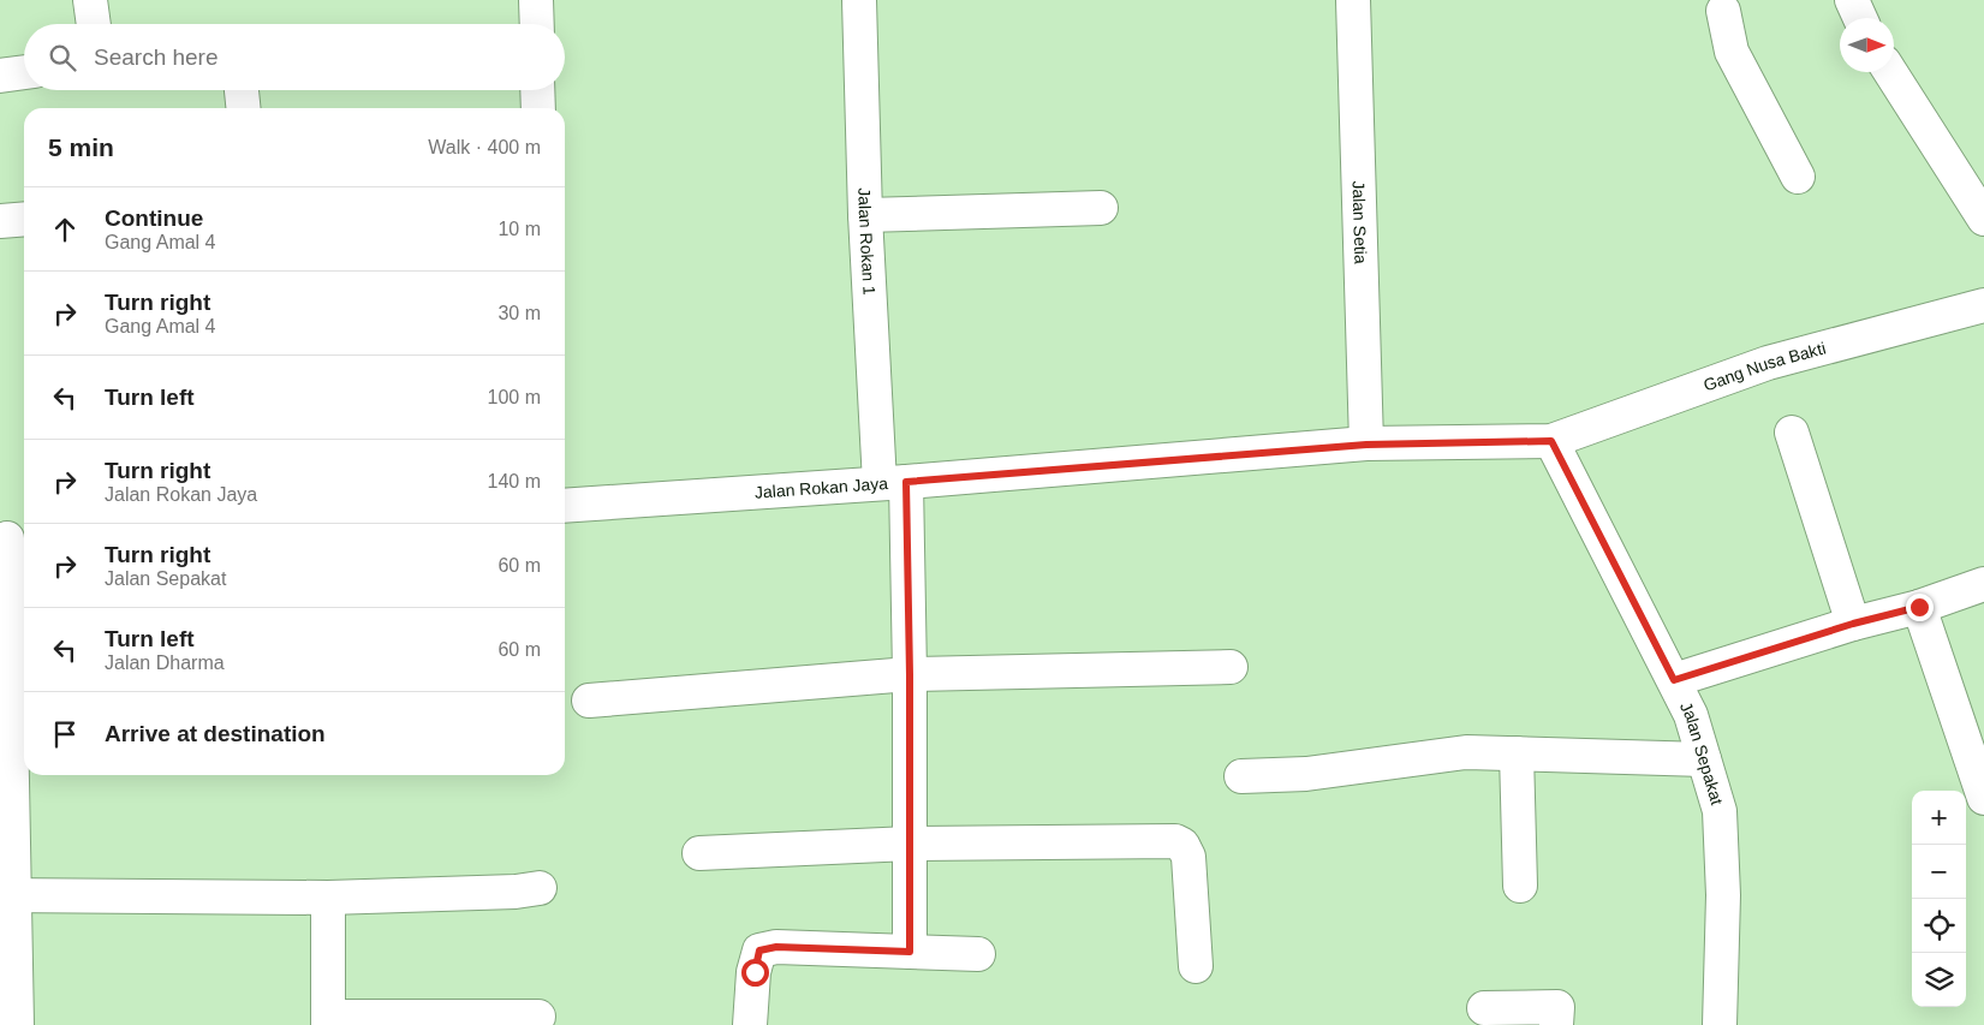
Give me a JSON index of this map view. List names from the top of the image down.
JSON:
{
  "streets": {
    "street": [
      "Jalan Setia",
      "Jalan Rokan 1",
      "Gang Nusa Bakti",
      "Jalan Rokan Jaya",
      "Jalan Sepakat"
    ]
  },
  "crossings": [
    ["Jalan Setia", "Jalan Rokan Jaya"],
    ["Jalan Rokan 1", "Jalan Rokan Jaya"],
    ["Gang Nusa Bakti", "Jalan Rokan Jaya"],
    ["Gang Nusa Bakti", "Jalan Sepakat"],
    ["Jalan Rokan Jaya", "Jalan Sepakat"]
  ],
  "north": "right",
  "page": {
    "search": "Search here",
    "heading": ["5 min", "Walk · 400 m"],
    "list": [
      ["Continue", "Gang Amal 4", "10 m"],
      ["Turn right", "Gang Amal 4", "30 m"],
      ["Turn left", "100 m"],
      ["Turn right", "Jalan Rokan Jaya", "140 m"],
      ["Turn right", "Jalan Sepakat", "60 m"],
      ["Turn left", "Jalan Dharma", "60 m"],
      "Arrive at destination"
    ],
    "map_buttons": ["+", "−"]
  }
}
